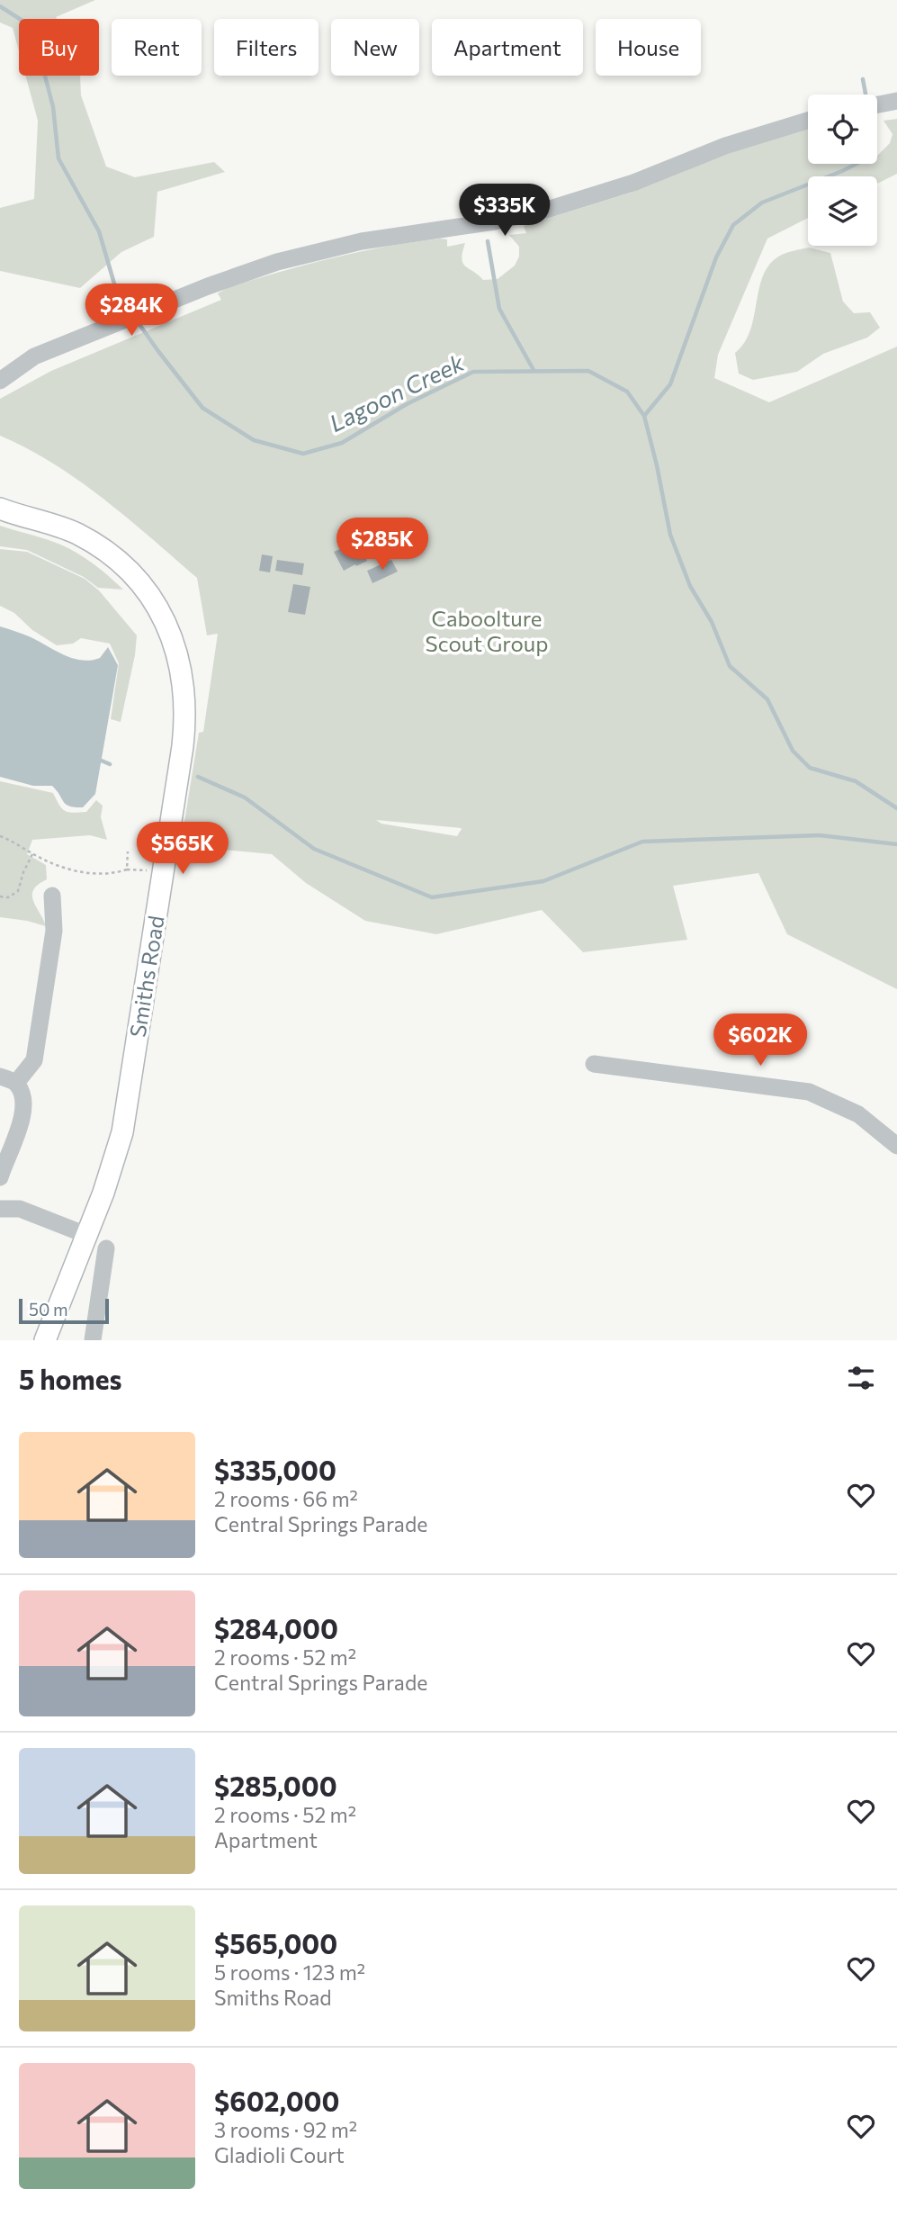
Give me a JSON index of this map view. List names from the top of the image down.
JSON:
{
  "streets": {
    "main road": ["Smiths Road"]
  },
  "water": ["Lagoon Creek"],
  "parks": ["Caboolture Scout Group"],
  "scale_bar": "50 m",
  "page": {
    "chip": [
      "Buy",
      "Rent",
      "Filters",
      "New",
      "Apartment",
      "House"
    ],
    "price": [
      "$335K",
      "$284K",
      "$285K",
      "$565K",
      "$602K"
    ],
    "scale": "50 m",
    "heading": "5 homes",
    "list": [
      {
        "name": "$335,000",
        "note": "2 rooms · 66 m² · Central Springs Parade"
      },
      {
        "name": "$284,000",
        "note": "2 rooms · 52 m² · Central Springs Parade"
      },
      {
        "name": "$285,000",
        "note": "2 rooms · 52 m² · Apartment"
      },
      {
        "name": "$565,000",
        "note": "5 rooms · 123 m² · Smiths Road"
      },
      {
        "name": "$602,000",
        "note": "3 rooms · 92 m² · Gladioli Court"
      }
    ]
  }
}
